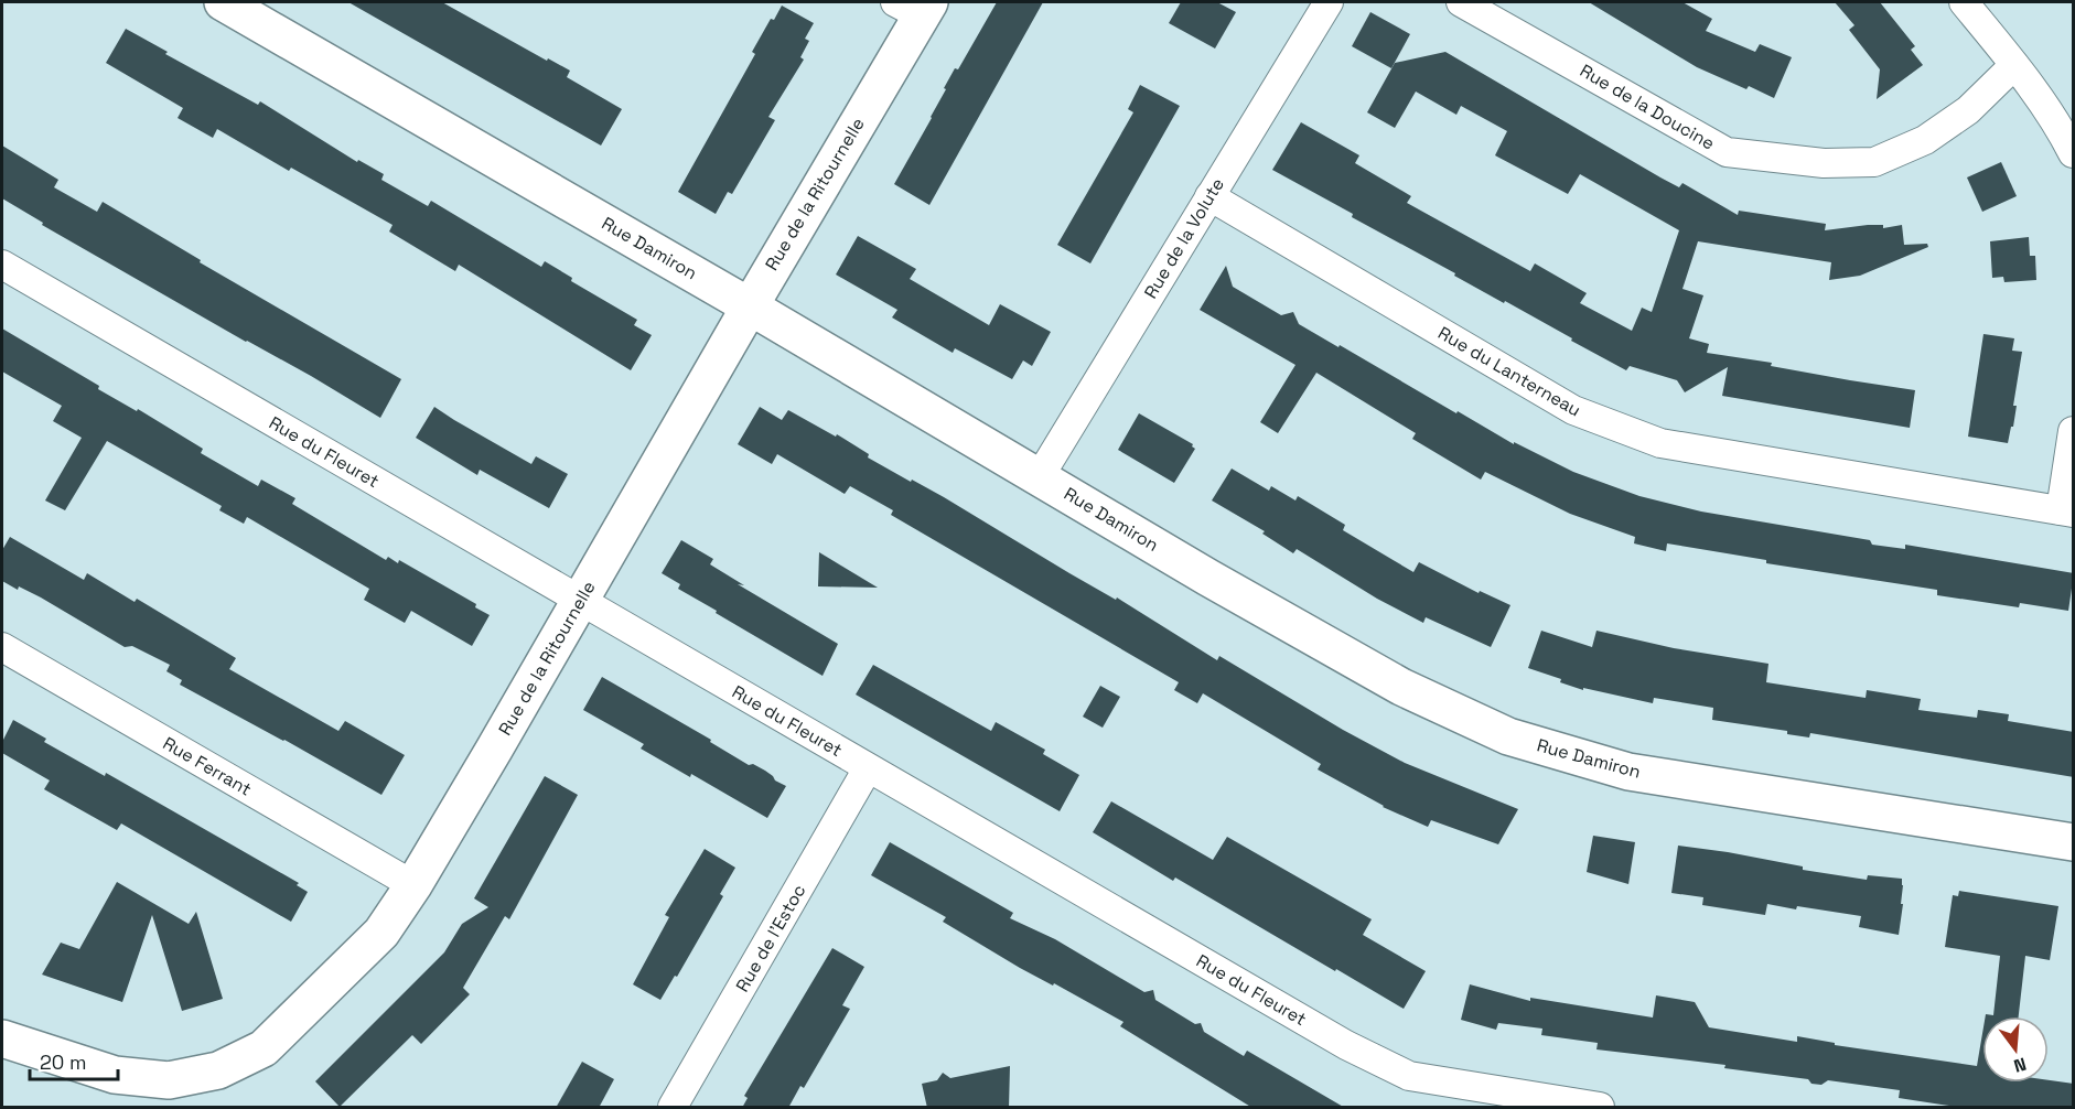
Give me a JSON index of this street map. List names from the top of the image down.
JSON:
{
  "streets": {
    "street": [
      "Rue de la Doucine",
      "Rue de la Ritournelle",
      "Rue de la Volute",
      "Rue Damiron",
      "Rue du Lanterneau",
      "Rue du Fleuret",
      "Rue Ferrant",
      "Rue de l'Estoc"
    ]
  },
  "crossings": [
    ["Rue de la Ritournelle", "Rue Damiron"],
    ["Rue de la Ritournelle", "Rue du Fleuret"],
    ["Rue de la Ritournelle", "Rue Ferrant"],
    ["Rue de la Volute", "Rue Damiron"],
    ["Rue de la Volute", "Rue du Lanterneau"],
    ["Rue du Fleuret", "Rue de l'Estoc"]
  ],
  "scale_bar": "20 m",
  "north": "bottom"
}
